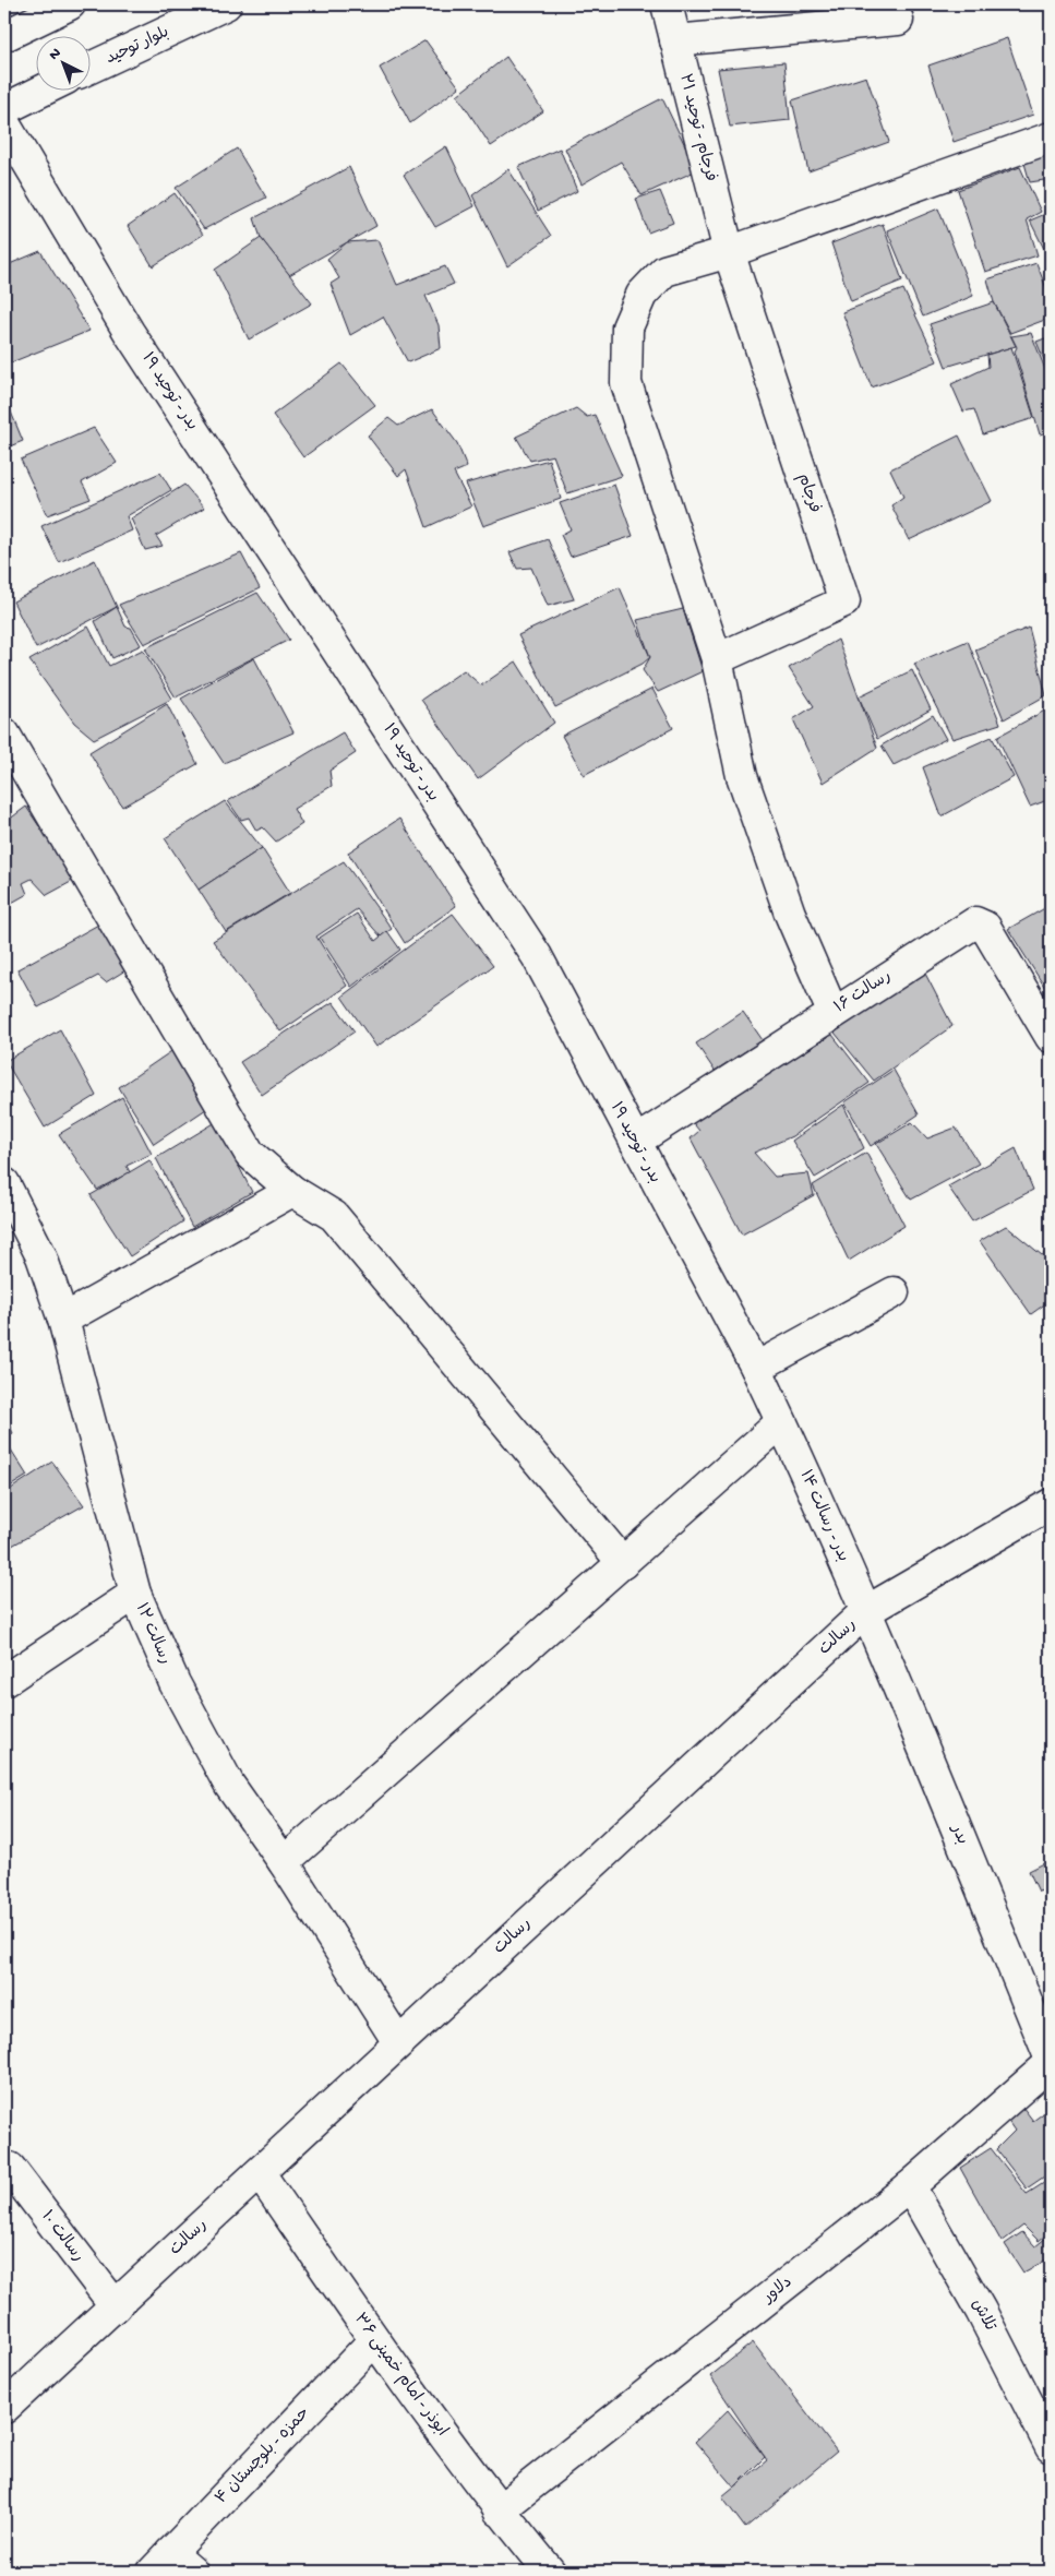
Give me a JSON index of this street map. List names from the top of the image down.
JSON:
{
  "streets": {
    "street": [
      "بلوار توحید",
      "فرجام - توحید ۲۱",
      "بدر - توحید ۱۹",
      "فرجام",
      "رسالت ۱۶",
      "بدر - رسالت ۱۴",
      "رسالت ۱۲",
      "رسالت",
      "بدر",
      "رسالت ۱۰",
      "دلاور",
      "تلاش",
      "ابوذر - امام خمینی ۳۶",
      "حمزه - بلوچستان ۴"
    ]
  },
  "crossings": [
    ["فرجام - توحید ۲۱", "فرجام"],
    ["بدر - توحید ۱۹", "رسالت ۱۶"],
    ["بدر - توحید ۱۹", "بدر - رسالت ۱۴"],
    ["بدر - رسالت ۱۴", "رسالت"],
    ["بدر - رسالت ۱۴", "بدر"],
    ["رسالت ۱۲", "رسالت"],
    ["رسالت", "بدر"],
    ["رسالت", "رسالت ۱۰"],
    ["رسالت", "ابوذر - امام خمینی ۳۶"],
    ["بدر", "دلاور"],
    ["دلاور", "تلاش"],
    ["دلاور", "ابوذر - امام خمینی ۳۶"],
    ["ابوذر - امام خمینی ۳۶", "حمزه - بلوچستان ۴"]
  ],
  "north": "top left"
}
